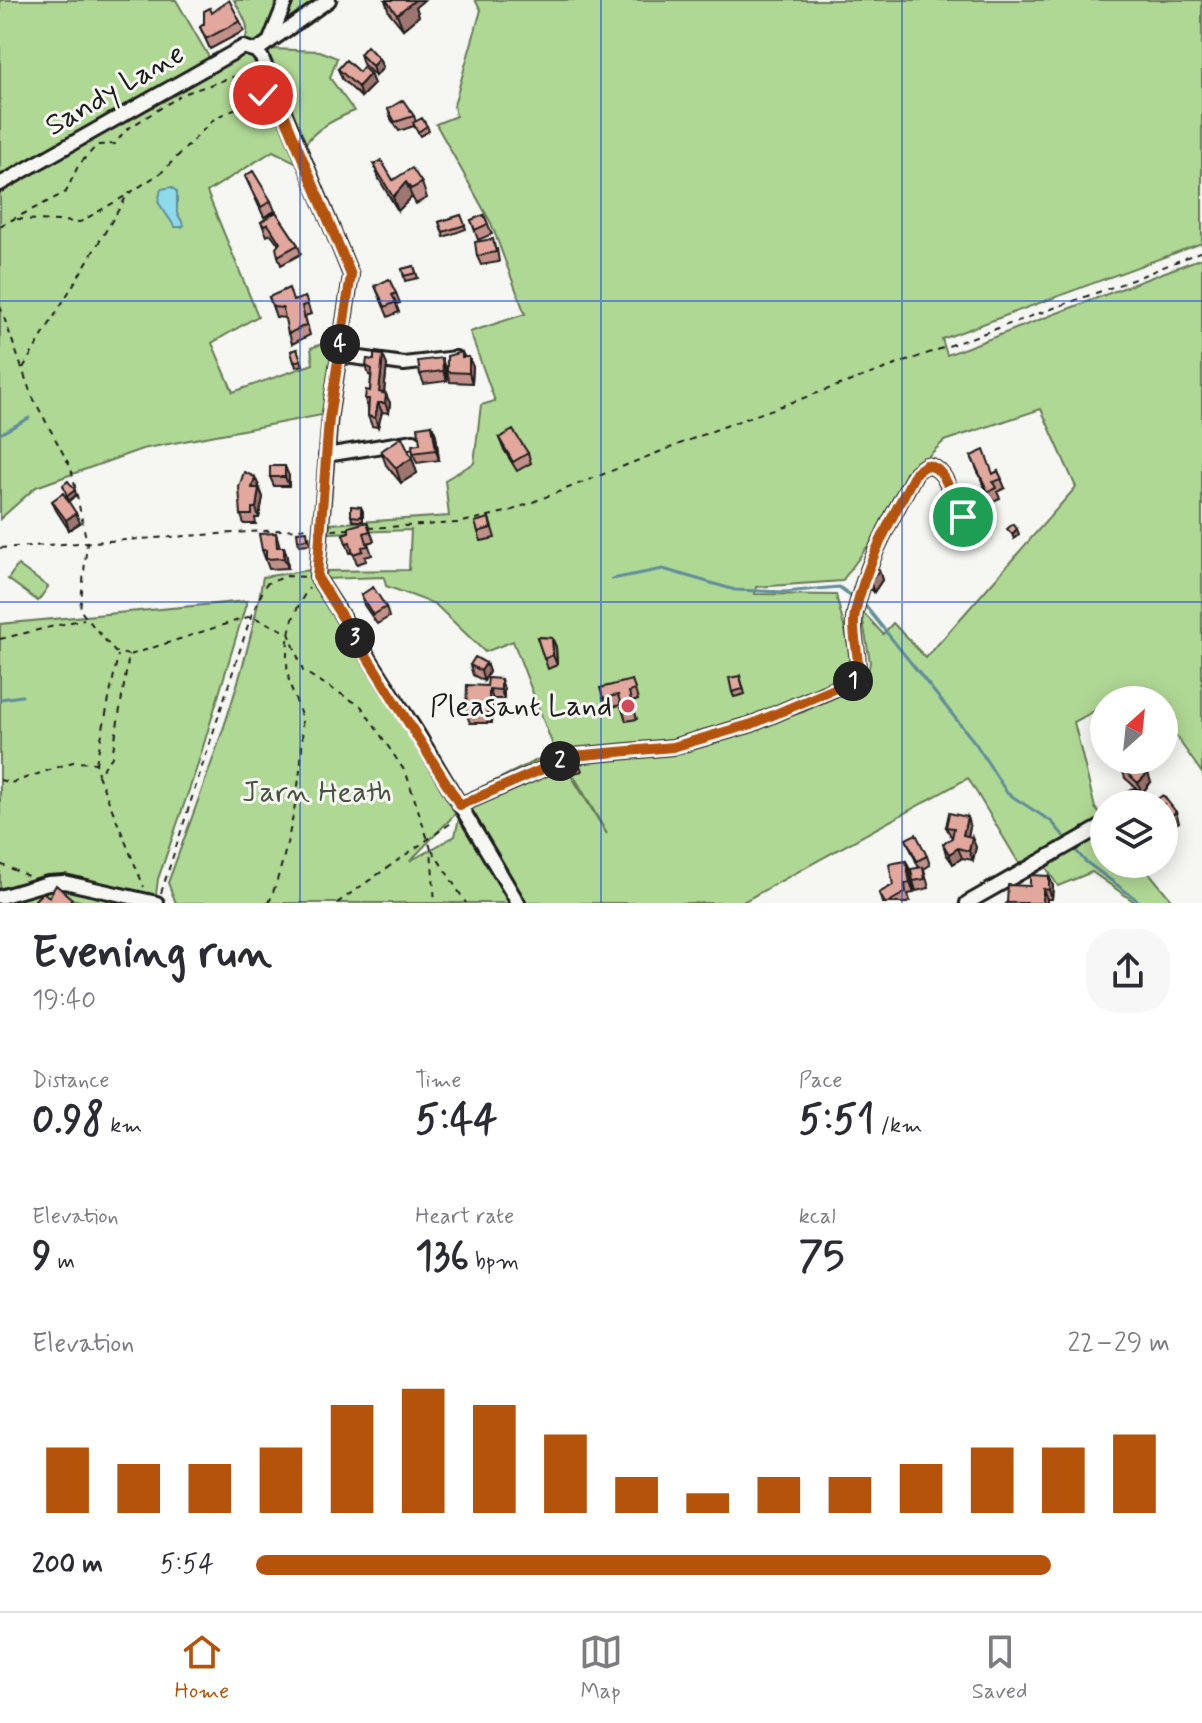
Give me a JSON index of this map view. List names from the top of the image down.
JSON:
{
  "streets": {
    "street": ["Sandy Lane"]
  },
  "parks": ["Jarn Heath"],
  "places": ["Pleasant Land"],
  "north": "top right",
  "page": {
    "pins": [
      "4",
      "3",
      "1",
      "2"
    ],
    "heading": ["Evening run", "19:40"],
    "stats": [
      ["Distance", "0.98 km"],
      ["Time", "5:44"],
      ["Pace", "5:51 /km"],
      ["Elevation", "9 m"],
      ["Heart rate", "136 bpm"],
      ["kcal", "75"]
    ],
    "chart": ["Elevation", "22–29 m"],
    "list": [
      {
        "name": "200 m",
        "note": "5:54"
      }
    ],
    "tabs": ["Home", "Map", "Saved"]
  }
}
